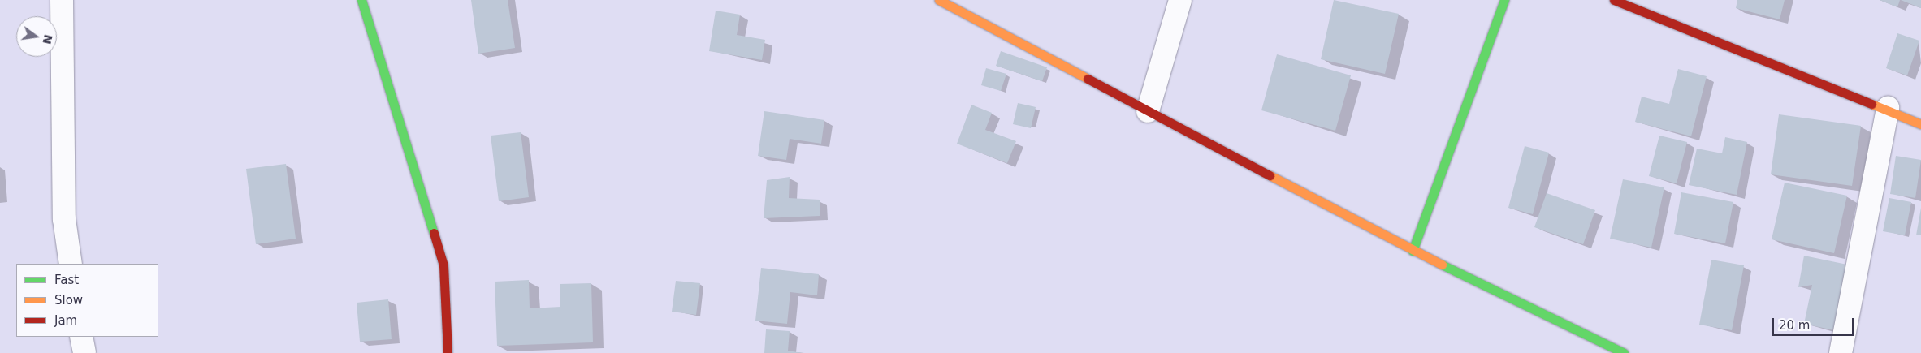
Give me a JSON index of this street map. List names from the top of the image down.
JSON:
{
  "legend": ["Fast", "Slow", "Jam"],
  "scale_bar": "20 m",
  "north": "right"
}
